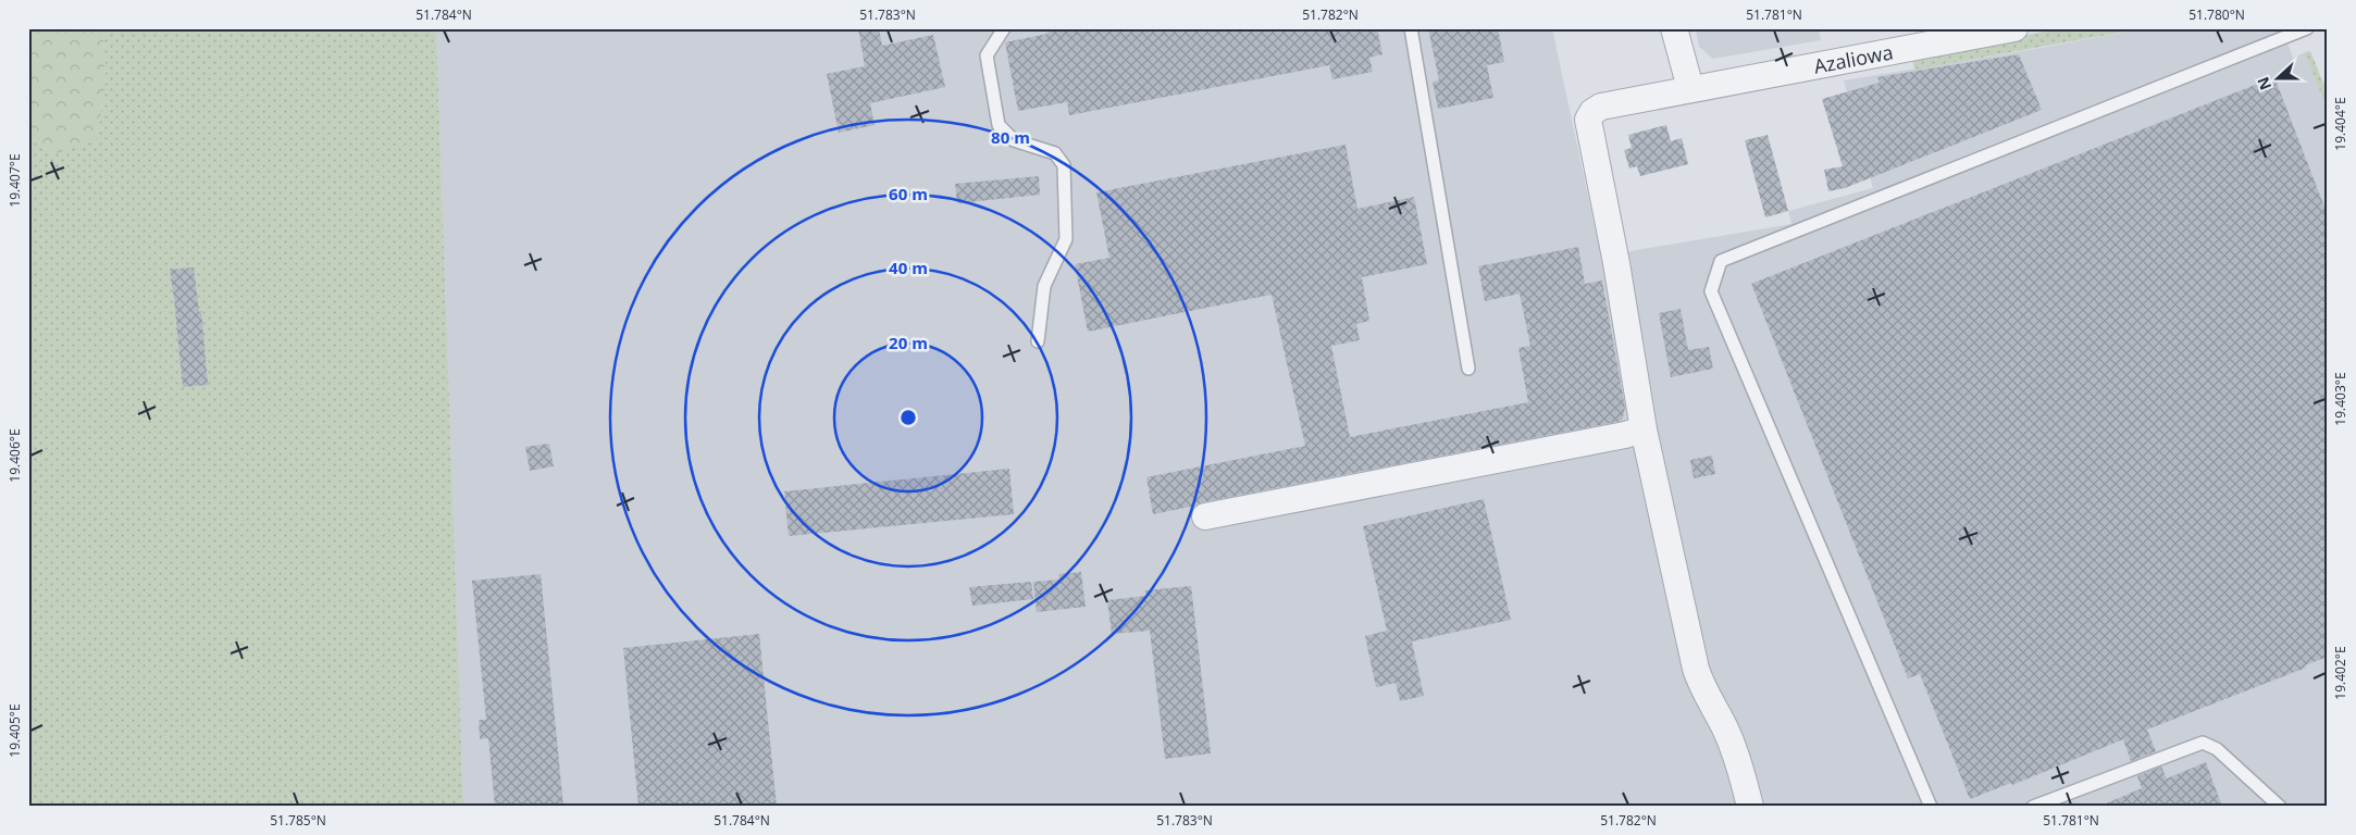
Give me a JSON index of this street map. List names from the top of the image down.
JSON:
{
  "streets": {
    "street": ["Azaliowa"]
  },
  "north": "left",
  "coordinates": [
    "51.784°N",
    "51.783°N",
    "51.782°N",
    "51.781°N",
    "51.780°N",
    "19.404°E",
    "19.407°E",
    "19.403°E",
    "19.406°E",
    "19.402°E",
    "19.405°E",
    "51.785°N"
  ],
  "rings": [
    "80 m",
    "60 m",
    "40 m",
    "20 m"
  ]
}
